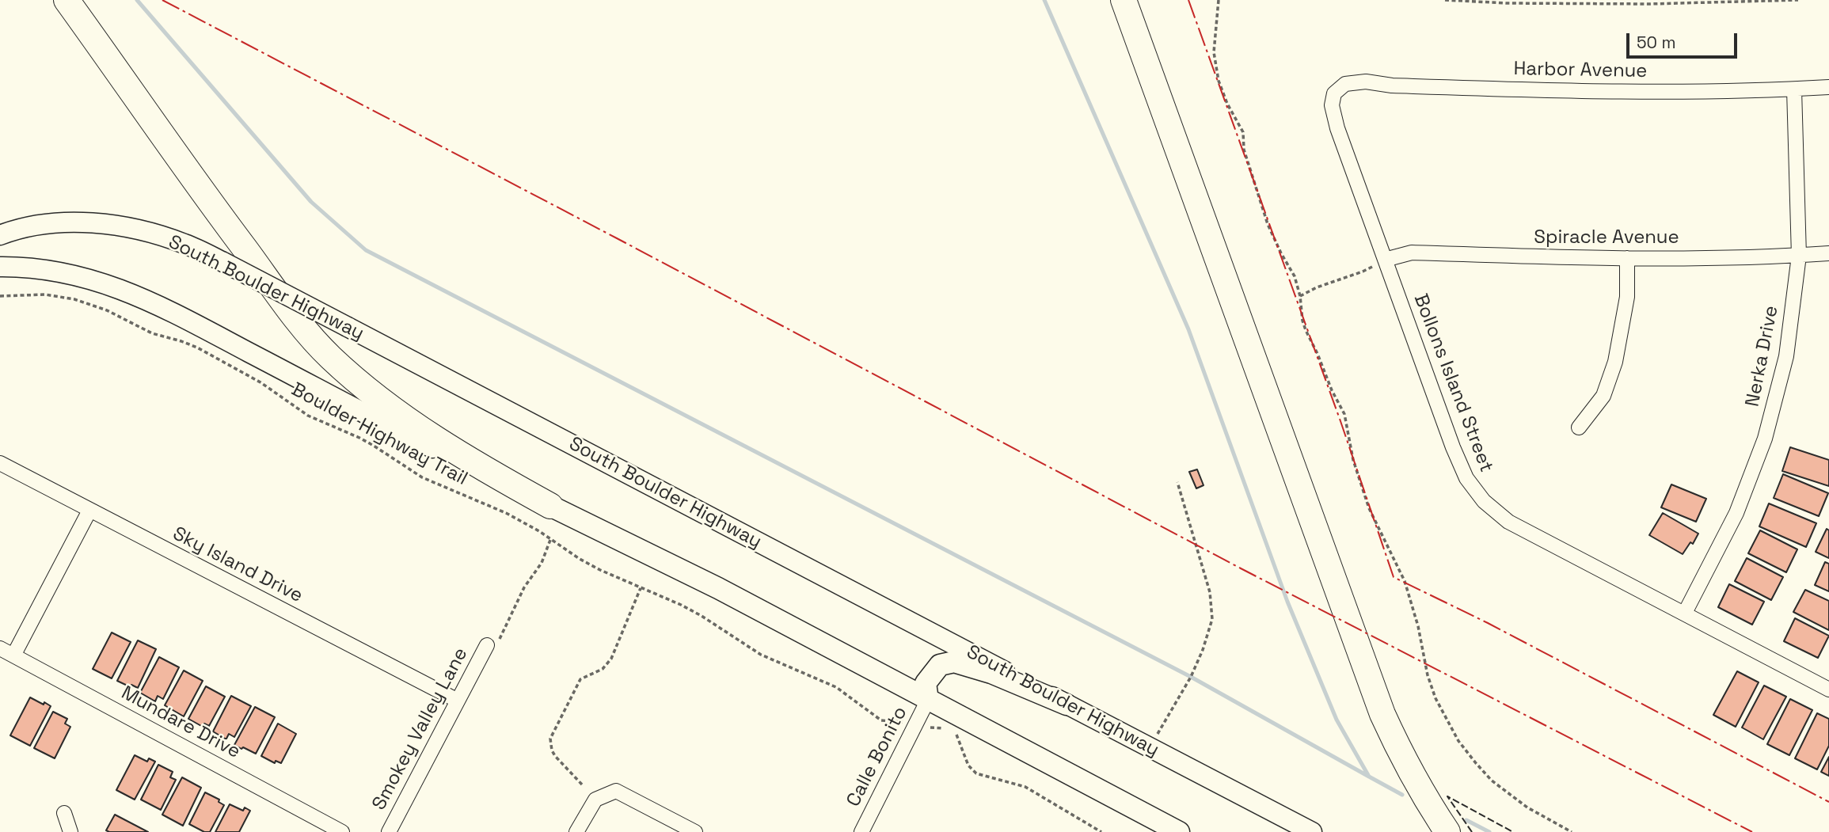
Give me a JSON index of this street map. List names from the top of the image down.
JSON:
{
  "streets": {
    "main road": ["South Boulder Highway"],
    "street": [
      "Harbor Avenue",
      "Spiracle Avenue",
      "Nerka Drive",
      "Bollons Island Street",
      "Sky Island Drive",
      "Mundare Drive",
      "Smokey Valley Lane",
      "Calle Bonito"
    ],
    "path": ["Boulder Highway Trail"]
  },
  "crossings": [
    ["Harbor Avenue", "Nerka Drive"],
    ["Harbor Avenue", "Bollons Island Street"],
    ["Spiracle Avenue", "Nerka Drive"],
    ["Spiracle Avenue", "Bollons Island Street"],
    ["Nerka Drive", "Bollons Island Street"],
    ["Boulder Highway Trail", "Calle Bonito"],
    ["Sky Island Drive", "Smokey Valley Lane"]
  ],
  "scale_bar": "50 m"
}
